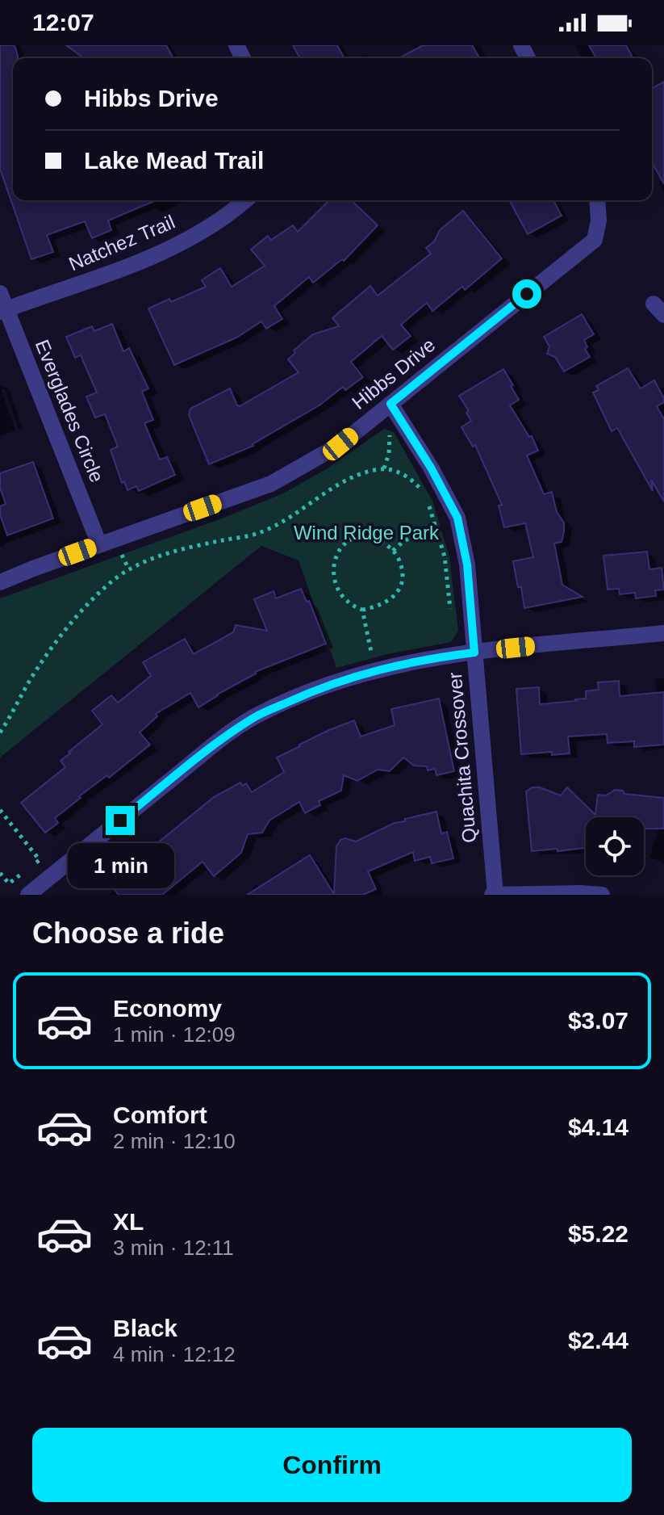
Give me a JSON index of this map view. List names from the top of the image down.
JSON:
{
  "streets": {
    "street": [
      "Natchez Trail",
      "Hibbs Drive",
      "Everglades Circle",
      "Quachita Crossover"
    ]
  },
  "crossings": [
    ["Natchez Trail", "Everglades Circle"],
    ["Hibbs Drive", "Everglades Circle"],
    ["Hibbs Drive", "Quachita Crossover"]
  ],
  "parks": ["Wind Ridge Park"],
  "page": {
    "status": "12:07",
    "banner": ["Hibbs Drive", "Lake Mead Trail"],
    "bubble": "1 min",
    "heading": "Choose a ride",
    "list": [
      {
        "name": "Economy",
        "note": "1 min · 12:09",
        "value": "$3.07"
      },
      {
        "name": "Comfort",
        "note": "2 min · 12:10",
        "value": "$4.14"
      },
      {
        "name": "XL",
        "note": "3 min · 12:11",
        "value": "$5.22"
      },
      {
        "name": "Black",
        "note": "4 min · 12:12",
        "value": "$2.44"
      }
    ],
    "buttons": "Confirm"
  }
}
